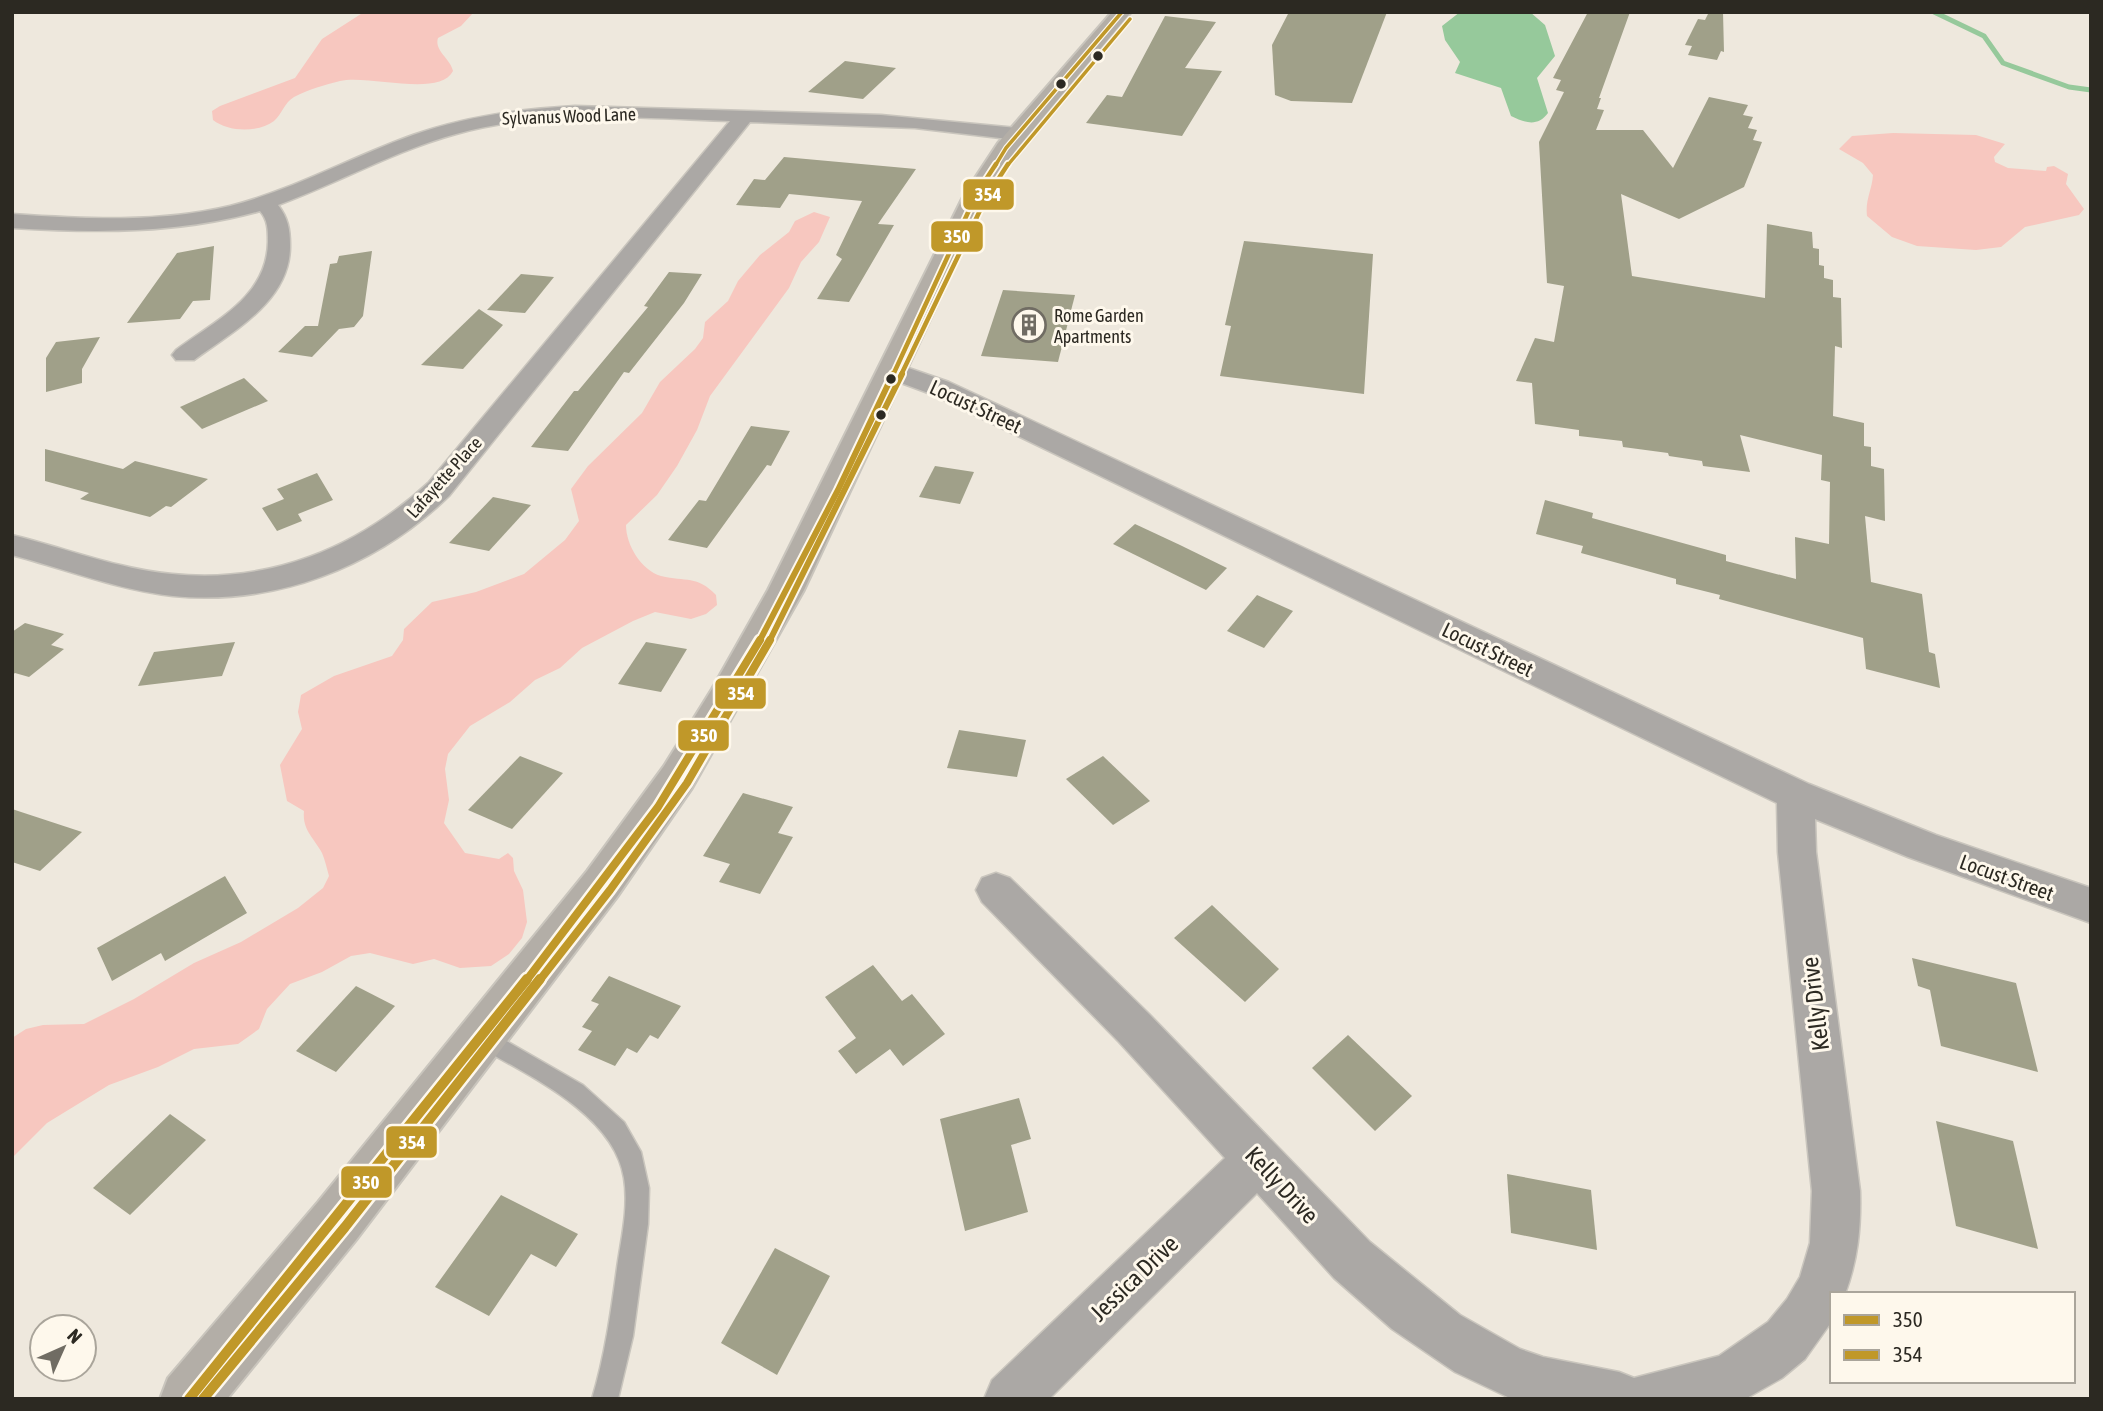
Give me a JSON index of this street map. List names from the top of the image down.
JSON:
{
  "streets": {
    "street": [
      "Sylvanus Wood Lane",
      "Locust Street",
      "Lafayette Place",
      "Kelly Drive",
      "Jessica Drive"
    ]
  },
  "crossings": [
    ["Sylvanus Wood Lane", "Lafayette Place"],
    ["Locust Street", "Kelly Drive"],
    ["Kelly Drive", "Jessica Drive"]
  ],
  "places": {
    "building": ["Rome Garden Apartments"]
  },
  "lines": ["transit line 350", "transit line 354"],
  "legend": ["350", "354"],
  "north": "top right"
}
